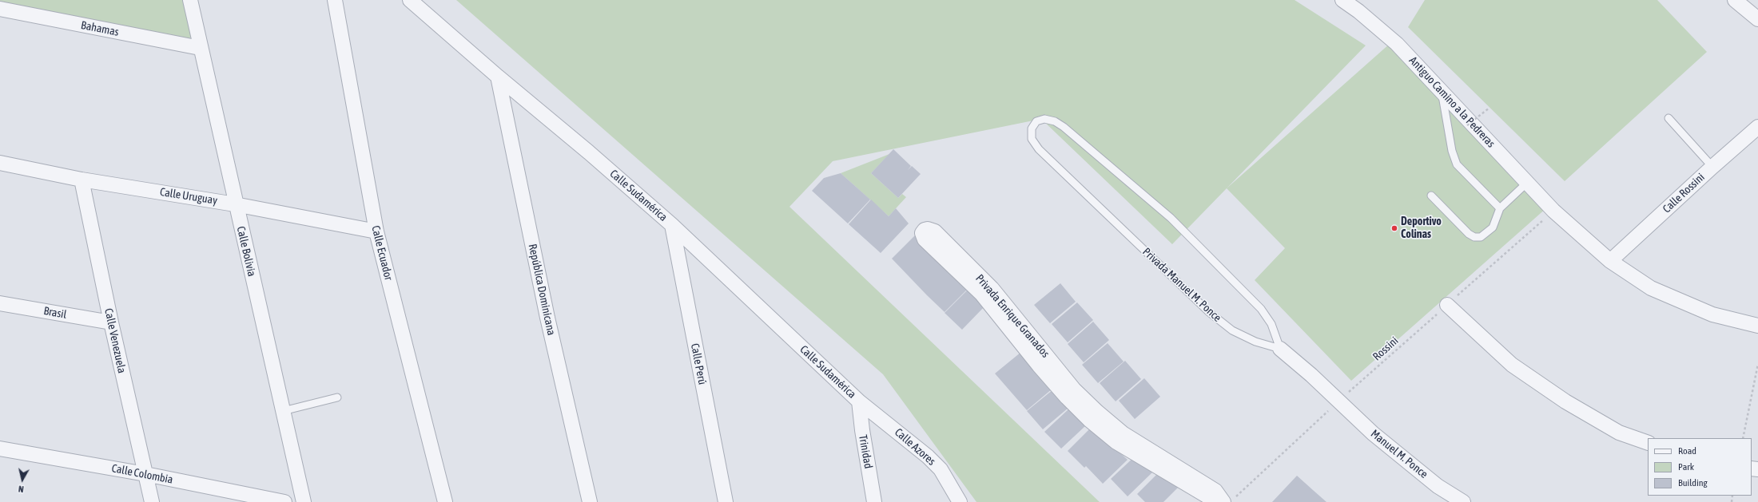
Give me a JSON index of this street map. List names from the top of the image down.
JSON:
{
  "streets": {
    "street": [
      "Bahamas",
      "Antiguo Camino a la Pedreras",
      "Calle Rossini",
      "Calle Sudamérica",
      "Calle Uruguay",
      "Calle Bolivia",
      "Calle Ecuador",
      "Privada Manuel M. Ponce",
      "República Dominicana",
      "Brasil",
      "Privada Enrique Granados",
      "Calle Venezuela",
      "Calle Perú",
      "Calle Azores",
      "Trinidad",
      "Manuel M. Ponce",
      "Calle Colombia"
    ],
    "path": ["Rossini"]
  },
  "crossings": [
    ["Bahamas", "Calle Bolivia"],
    ["Antiguo Camino a la Pedreras", "Calle Rossini"],
    ["Antiguo Camino a la Pedreras", "Rossini"],
    ["Calle Sudamérica", "República Dominicana"],
    ["Calle Sudamérica", "Calle Perú"],
    ["Calle Sudamérica", "Calle Azores"],
    ["Calle Sudamérica", "Trinidad"],
    ["Calle Uruguay", "Calle Bolivia"],
    ["Calle Uruguay", "Calle Ecuador"],
    ["Calle Uruguay", "Calle Venezuela"],
    ["Privada Manuel M. Ponce", "Rossini"],
    ["Privada Manuel M. Ponce", "Manuel M. Ponce"],
    ["Brasil", "Calle Venezuela"],
    ["Privada Enrique Granados", "Rossini"],
    ["Calle Venezuela", "Calle Colombia"],
    ["Rossini", "Manuel M. Ponce"],
    ["Calle Azores", "Trinidad"]
  ],
  "places": ["Deportivo Colinas"],
  "legend": ["Road", "Park", "Building"],
  "north": "bottom"
}
